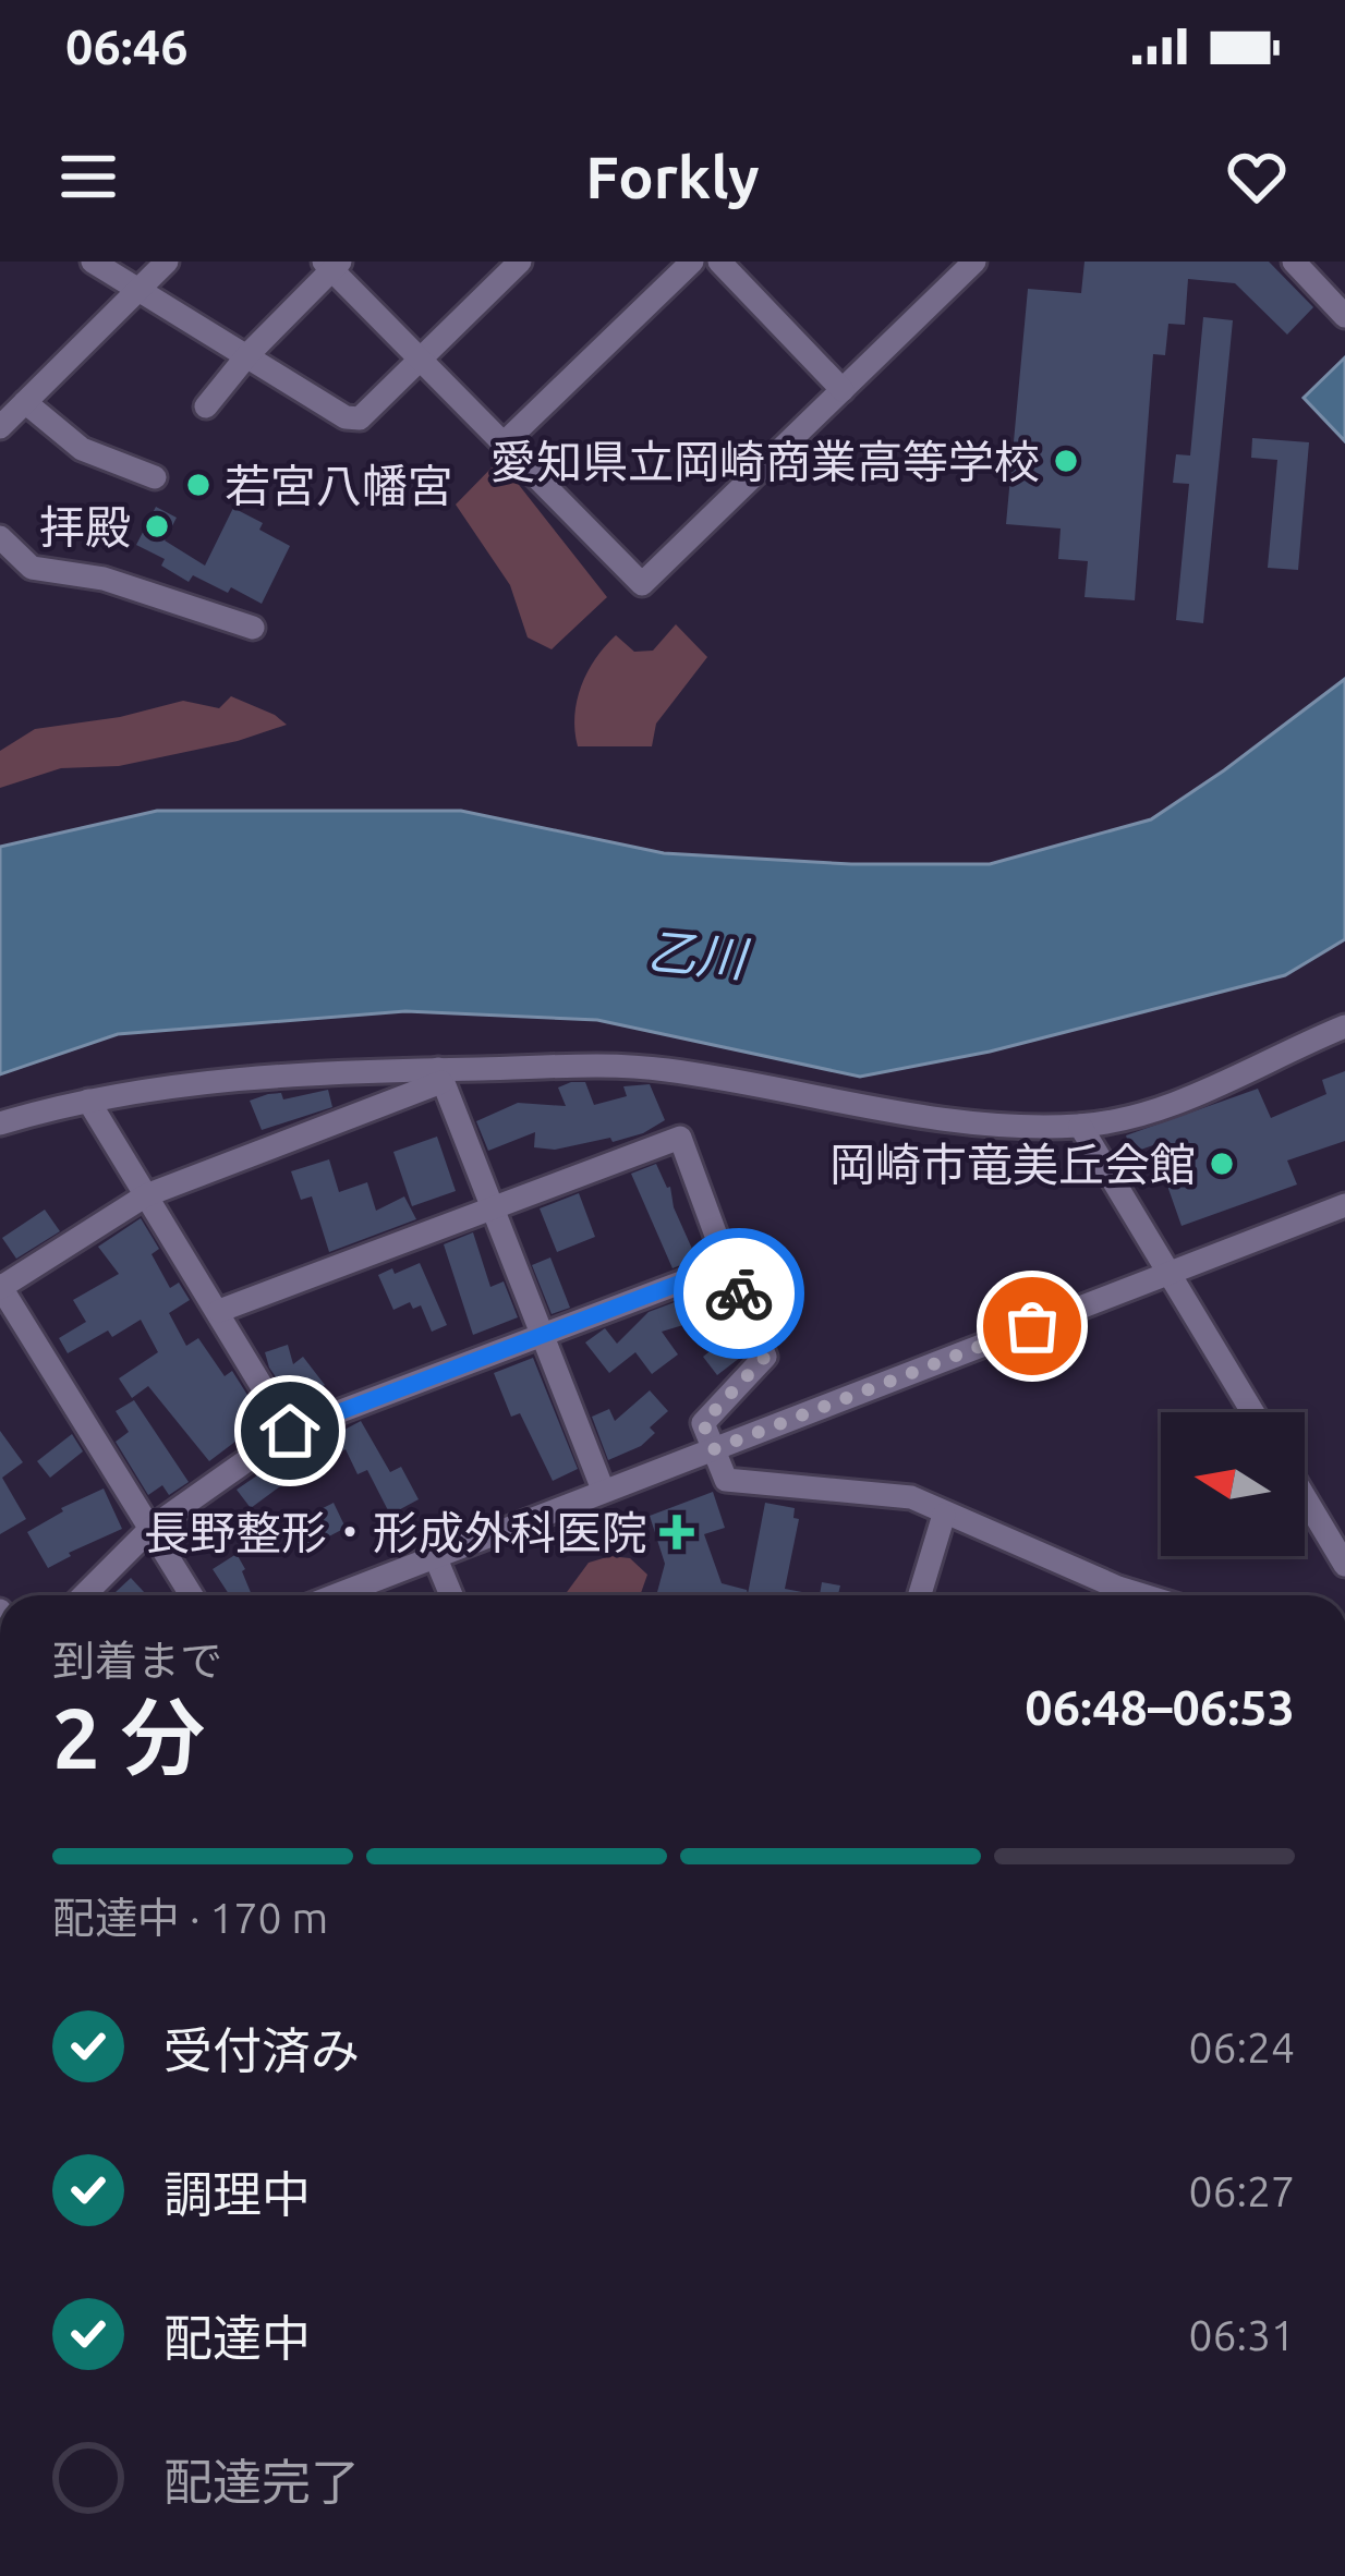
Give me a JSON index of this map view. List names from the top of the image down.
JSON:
{
  "water": ["乙川"],
  "places": {
    "other": [
      "愛知県立岡崎商業高等学校",
      "若宮八幡宮",
      "拝殿",
      "岡崎市竜美丘会館"
    ],
    "health": ["長野整形・形成外科医院"]
  },
  "north": "left",
  "page": {
    "status": "06:46",
    "header": "Forkly",
    "heading": ["2 分", "到着まで", "06:48–06:53"],
    "bar": "配達中 · 170 m",
    "list": [
      ["受付済み", "06:24"],
      ["調理中", "06:27"],
      ["配達中", "06:31"],
      "配達完了"
    ]
  }
}
